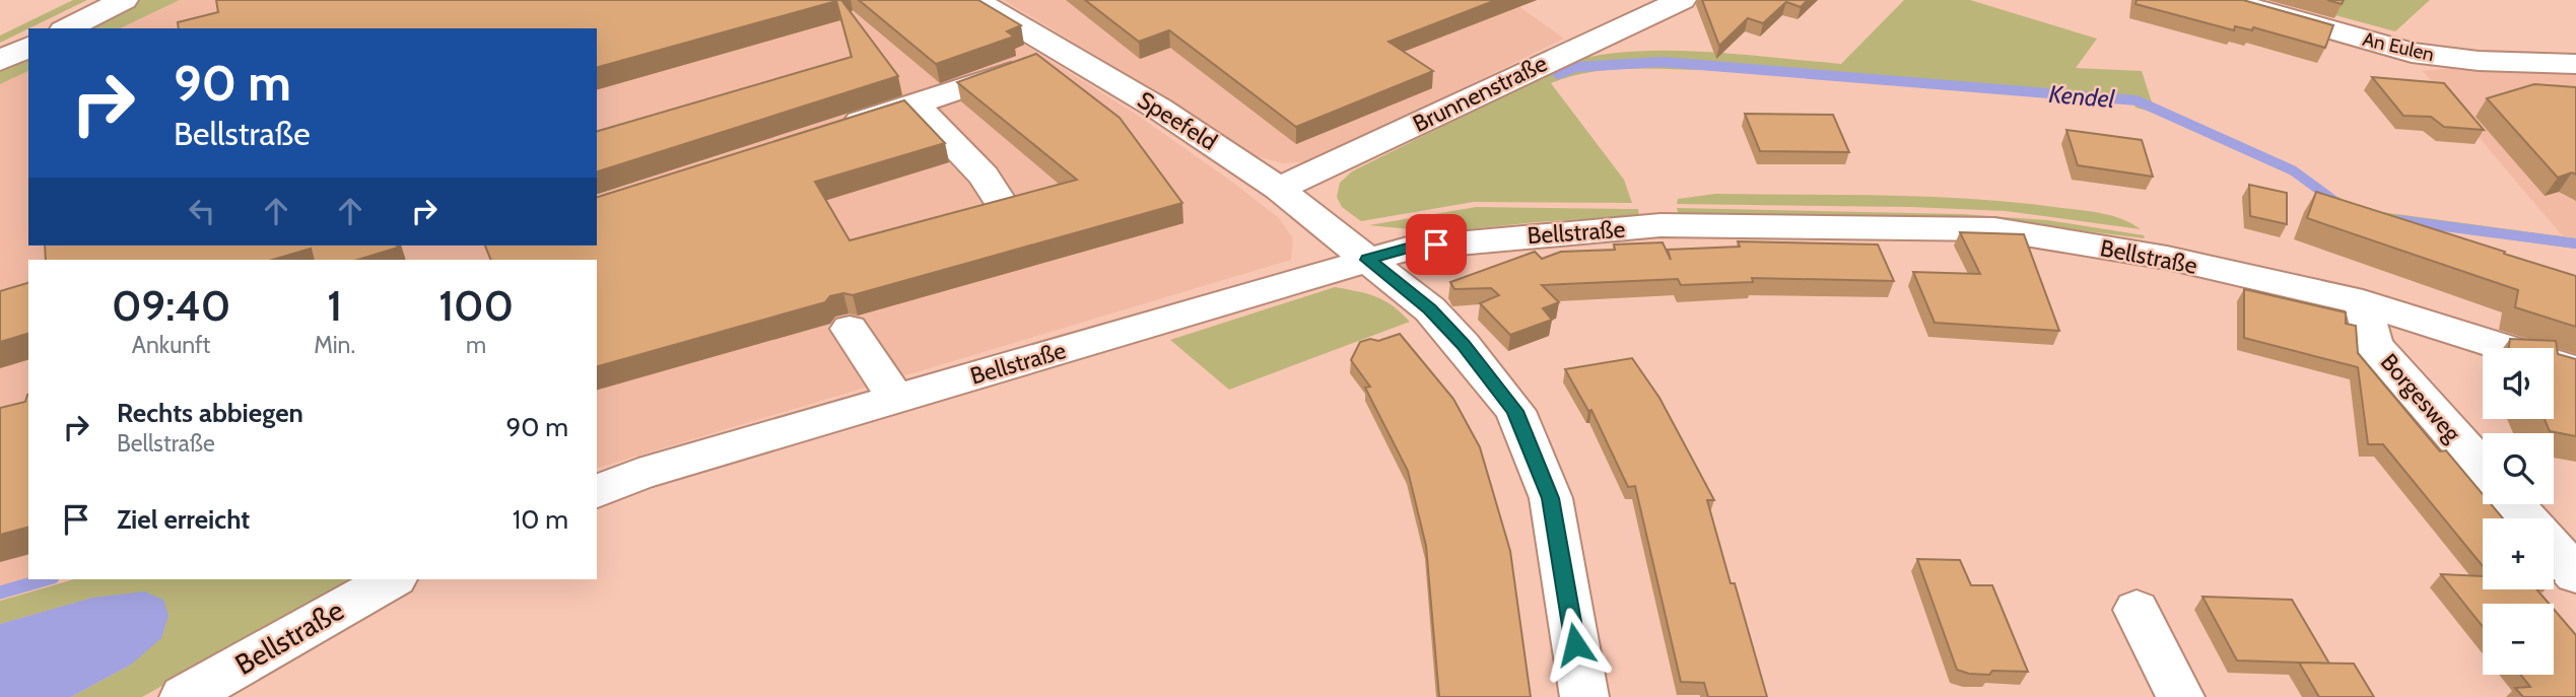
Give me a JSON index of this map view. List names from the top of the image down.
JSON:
{
  "streets": {
    "street": [
      "An Eulen",
      "Brunnenstraße",
      "Speefeld",
      "Bellstraße",
      "Borgesweg"
    ]
  },
  "crossings": [
    ["Brunnenstraße", "Speefeld"],
    ["Speefeld", "Bellstraße"],
    ["Bellstraße", "Borgesweg"]
  ],
  "water": ["Kendel"],
  "page": {
    "turn": ["90 m", "Bellstraße"],
    "eta": [
      "09:40",
      "Ankunft",
      "1",
      "Min.",
      "100",
      "m"
    ],
    "map_buttons": ["+", "−"],
    "list": [
      {
        "name": "Rechts abbiegen",
        "note": "Bellstraße",
        "value": "90 m"
      },
      {
        "name": "Ziel erreicht",
        "value": "10 m"
      }
    ]
  }
}
